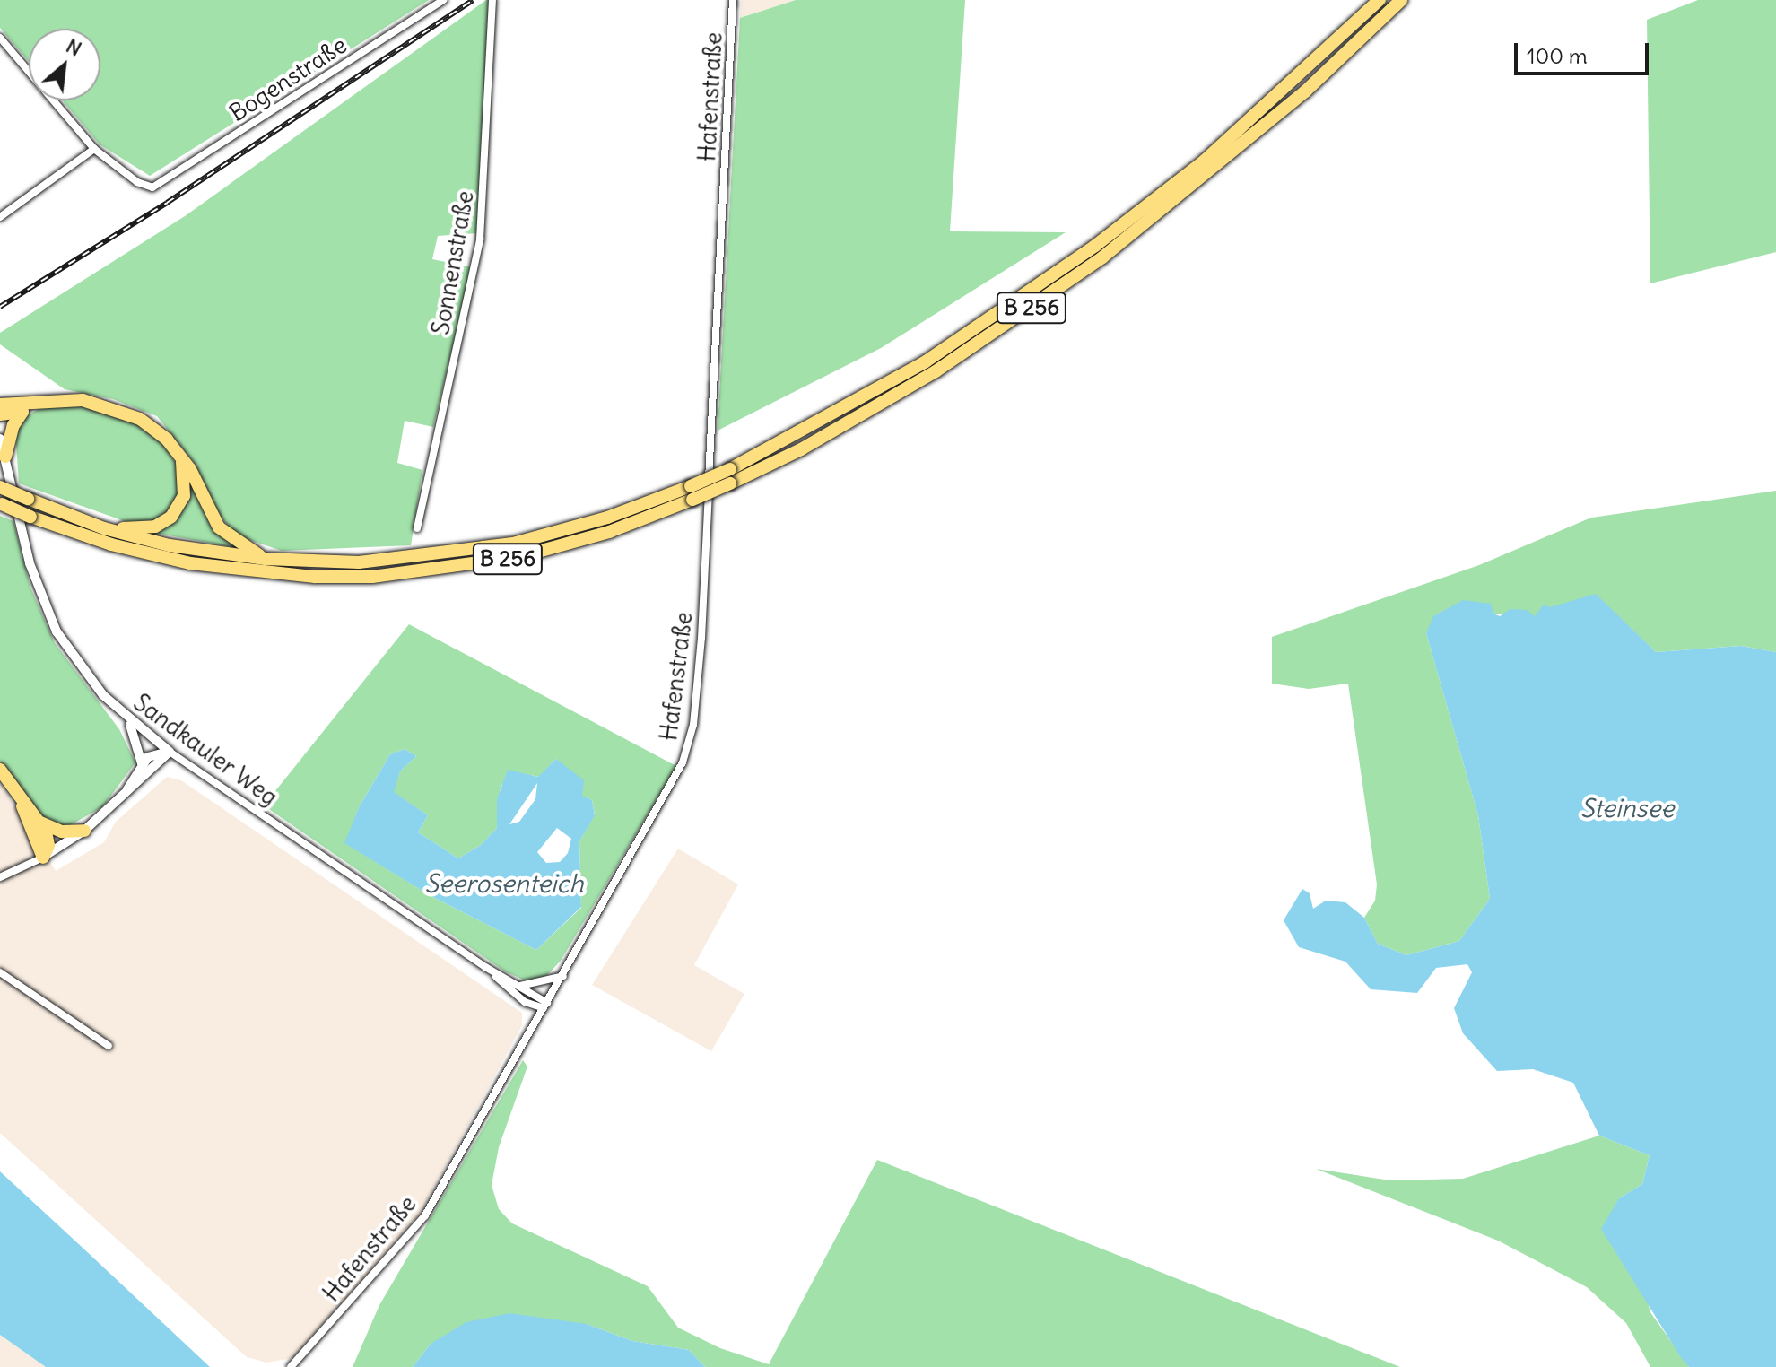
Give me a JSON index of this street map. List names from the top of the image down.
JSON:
{
  "streets": {
    "highway": ["B 256"],
    "street": [
      "Bogenstraße",
      "Hafenstraße",
      "Sonnenstraße",
      "Sandkauler Weg"
    ]
  },
  "crossings": [
    ["Hafenstraße", "Sandkauler Weg"]
  ],
  "water": ["Steinsee", "Seerosenteich"],
  "scale_bar": "100 m",
  "north": "top right"
}
